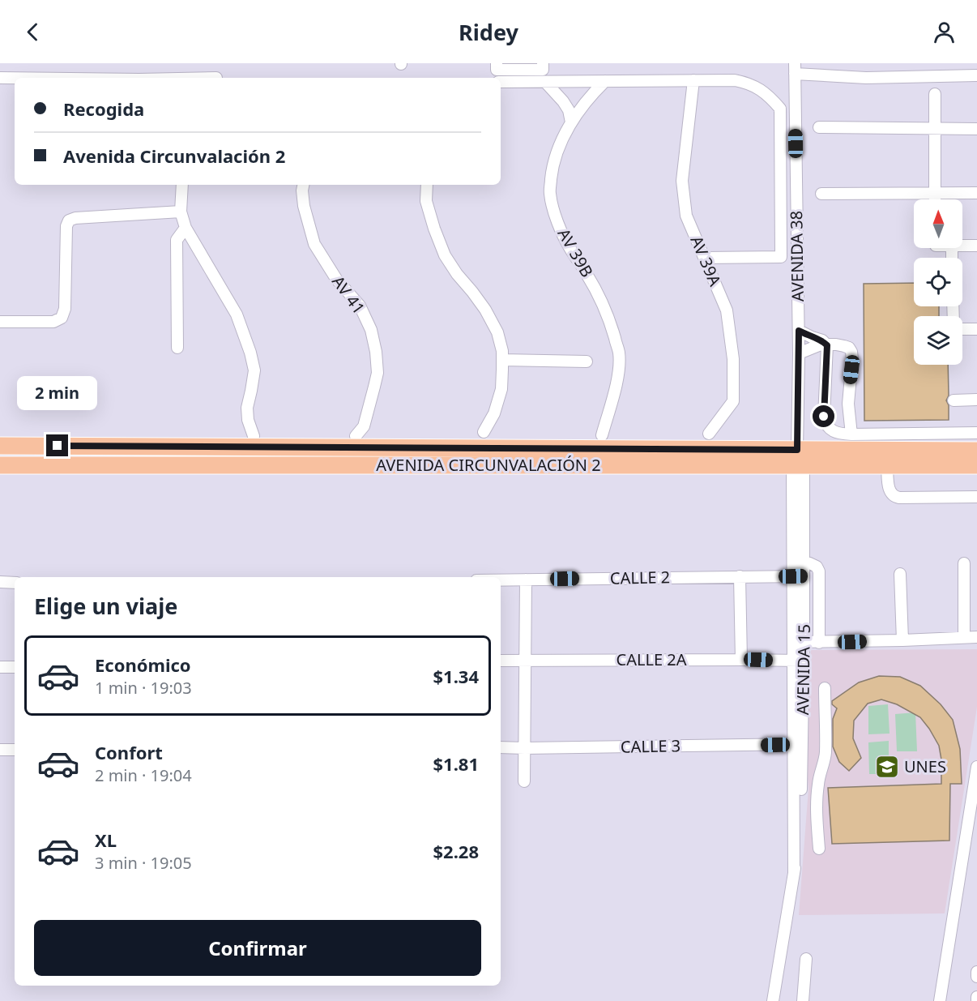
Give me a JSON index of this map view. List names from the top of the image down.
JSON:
{
  "streets": {
    "highway": ["AVENIDA CIRCUNVALACIÓN 2"],
    "street": [
      "AV 39B",
      "AVENIDA 38",
      "AV 39A",
      "AV 41",
      "CALLE 2",
      "CALLE 2A",
      "AVENIDA 15",
      "CALLE 3"
    ]
  },
  "crossings": [
    ["AVENIDA 38", "AVENIDA CIRCUNVALACIÓN 2"],
    ["AVENIDA 38", "AVENIDA 15"],
    ["AVENIDA CIRCUNVALACIÓN 2", "AVENIDA 15"],
    ["CALLE 2", "AVENIDA 15"],
    ["CALLE 2A", "AVENIDA 15"],
    ["AVENIDA 15", "CALLE 3"]
  ],
  "places": {
    "school or university": ["UNES"]
  },
  "north": "top",
  "page": {
    "header": "Ridey",
    "banner": ["Recogida", "Avenida Circunvalación 2"],
    "bubble": "2 min",
    "heading": "Elige un viaje",
    "list": [
      {
        "name": "Económico",
        "note": "1 min · 19:03",
        "value": "$1.34"
      },
      {
        "name": "Confort",
        "note": "2 min · 19:04",
        "value": "$1.81"
      },
      {
        "name": "XL",
        "note": "3 min · 19:05",
        "value": "$2.28"
      }
    ],
    "buttons": "Confirmar"
  }
}
